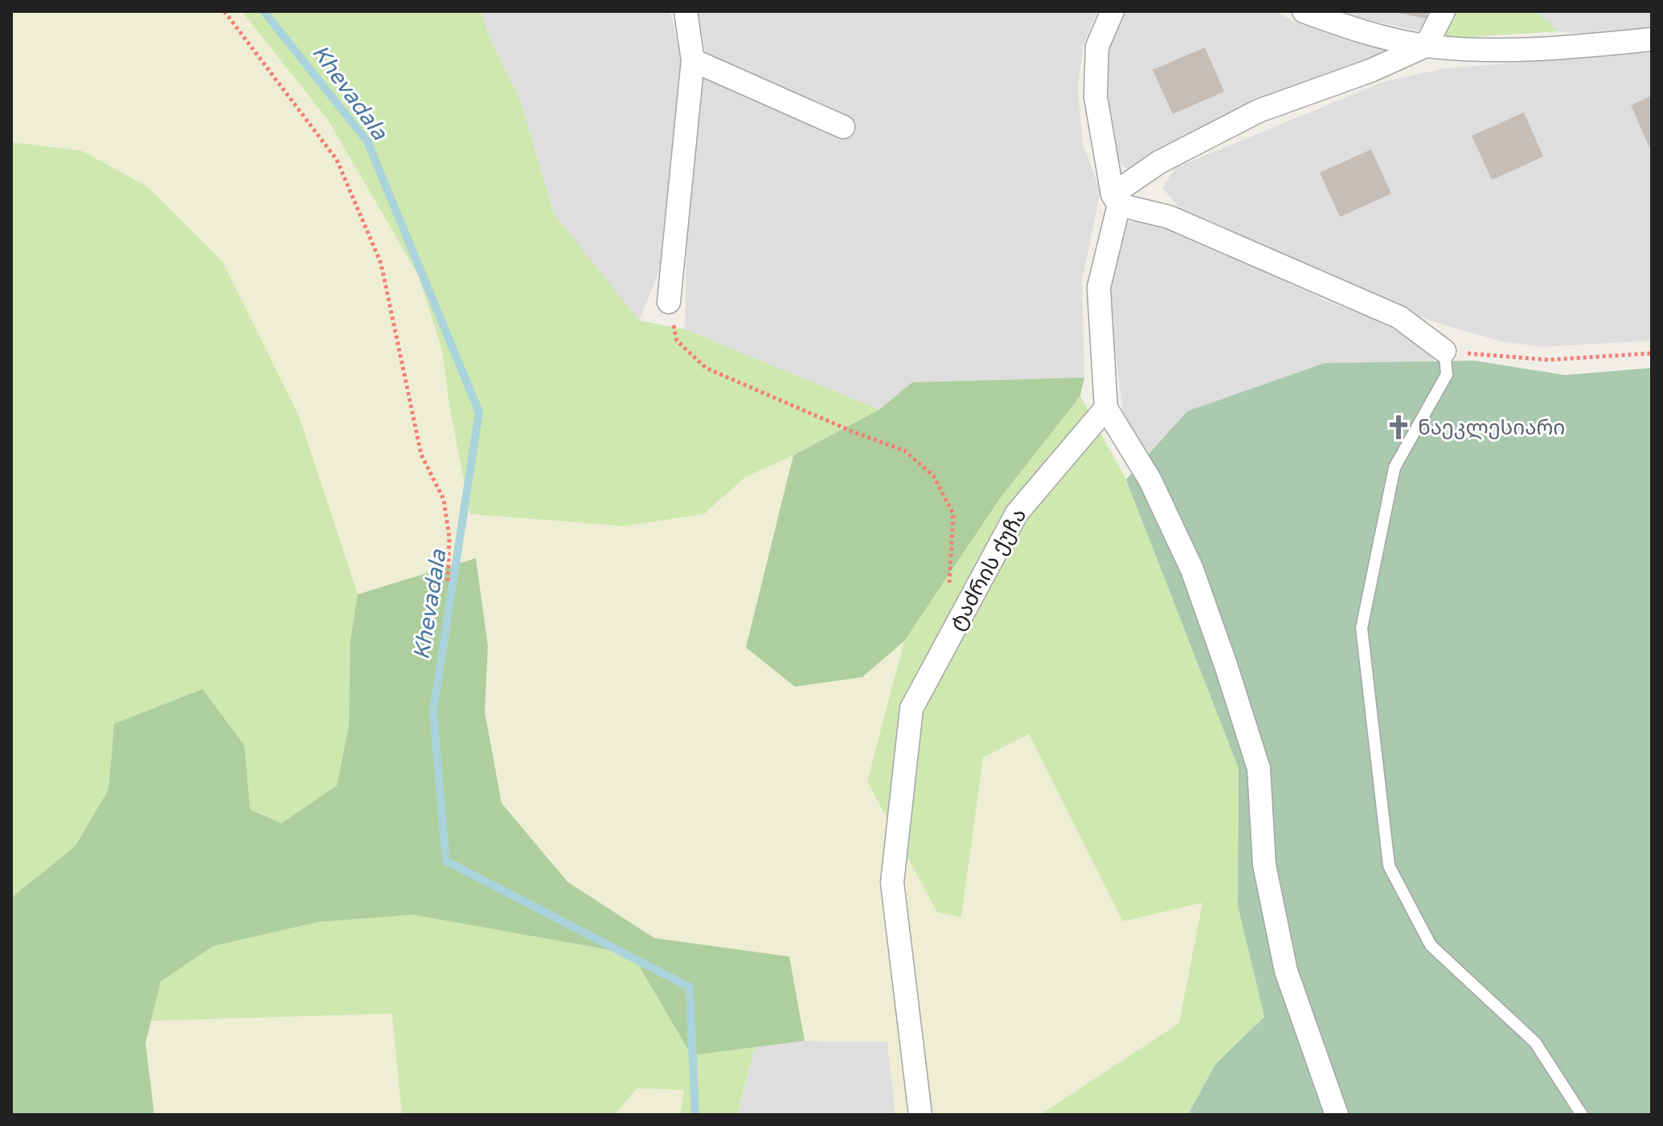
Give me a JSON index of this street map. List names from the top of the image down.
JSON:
{
  "streets": {
    "street": ["ტაძრის ქუჩა"]
  },
  "water": ["Khevadala"],
  "places": {
    "church": ["ნაეკლესიარი"]
  }
}
